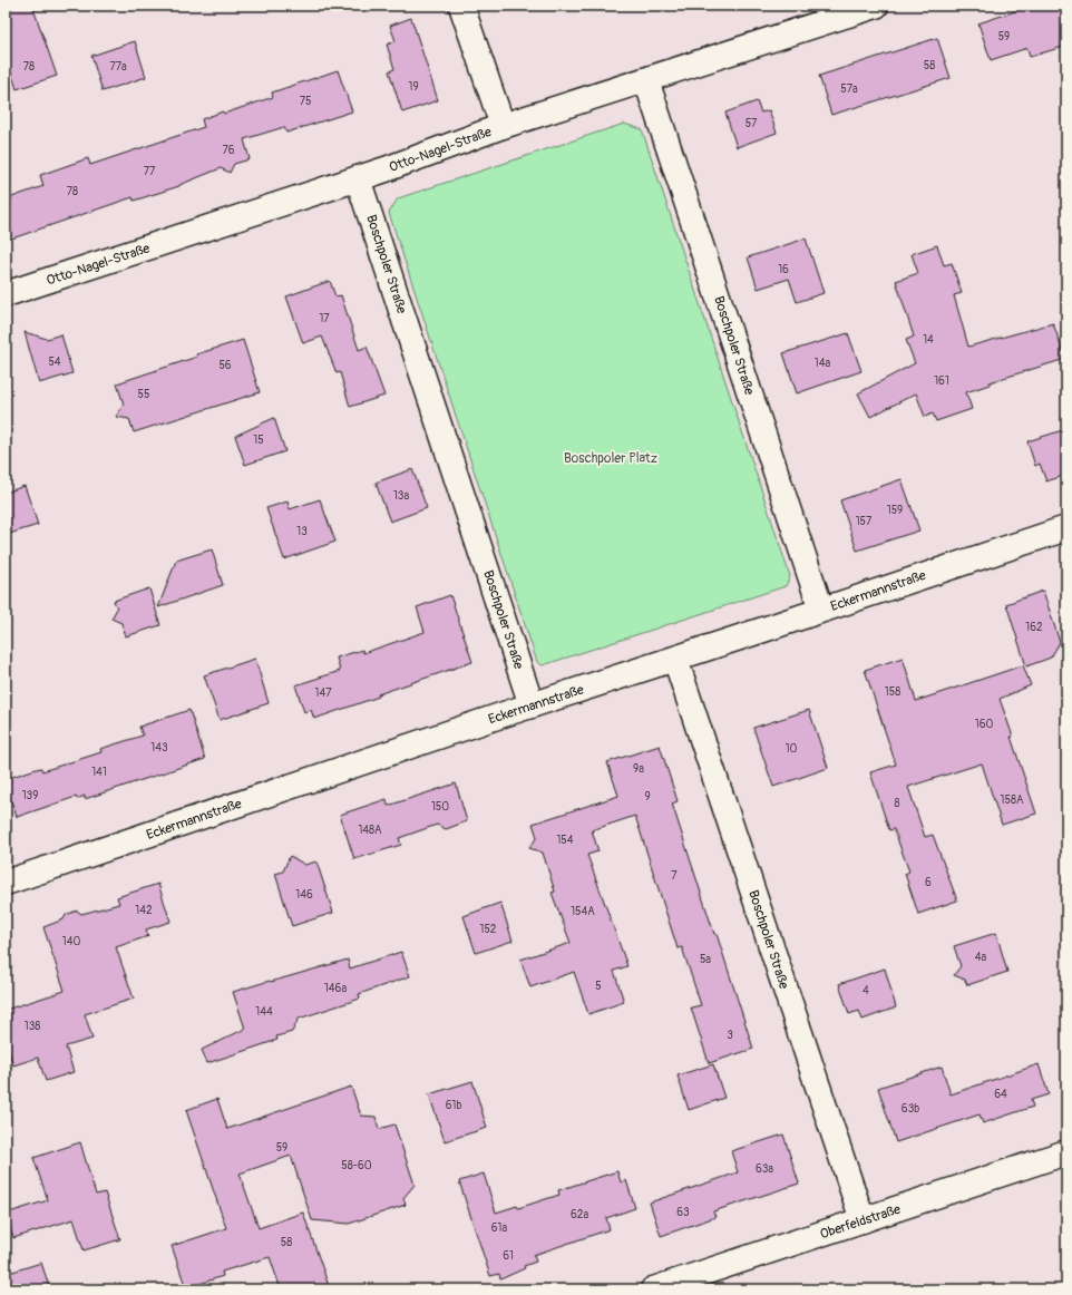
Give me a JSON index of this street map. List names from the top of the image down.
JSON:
{
  "streets": {
    "street": [
      "Otto-Nagel-Straße",
      "Boschpoler Straße",
      "Eckermannstraße",
      "Oberfeldstraße"
    ]
  },
  "crossings": [
    ["Otto-Nagel-Straße", "Boschpoler Straße"],
    ["Boschpoler Straße", "Eckermannstraße"],
    ["Boschpoler Straße", "Oberfeldstraße"]
  ],
  "parks": ["Boschpoler Platz"],
  "house_numbers": [
    "59",
    "58",
    "78",
    "77a",
    "19",
    "57a",
    "75",
    "57",
    "76",
    "77",
    "78",
    "16",
    "17",
    "14",
    "54",
    "14a",
    "56",
    "161",
    "55",
    "15",
    "13a",
    "159",
    "157",
    "13",
    "162",
    "158",
    "147",
    "160",
    "143",
    "10",
    "9a",
    "141",
    "139",
    "9",
    "158A",
    "8",
    "150",
    "148A",
    "154",
    "7",
    "6",
    "146",
    "142",
    "154A",
    "152",
    "140",
    "4a",
    "5a",
    "5",
    "146a",
    "4",
    "144",
    "138",
    "3",
    "64",
    "61b",
    "63b",
    "59",
    "58-60",
    "63a",
    "63",
    "62a",
    "61a",
    "58",
    "61"
  ]
}
